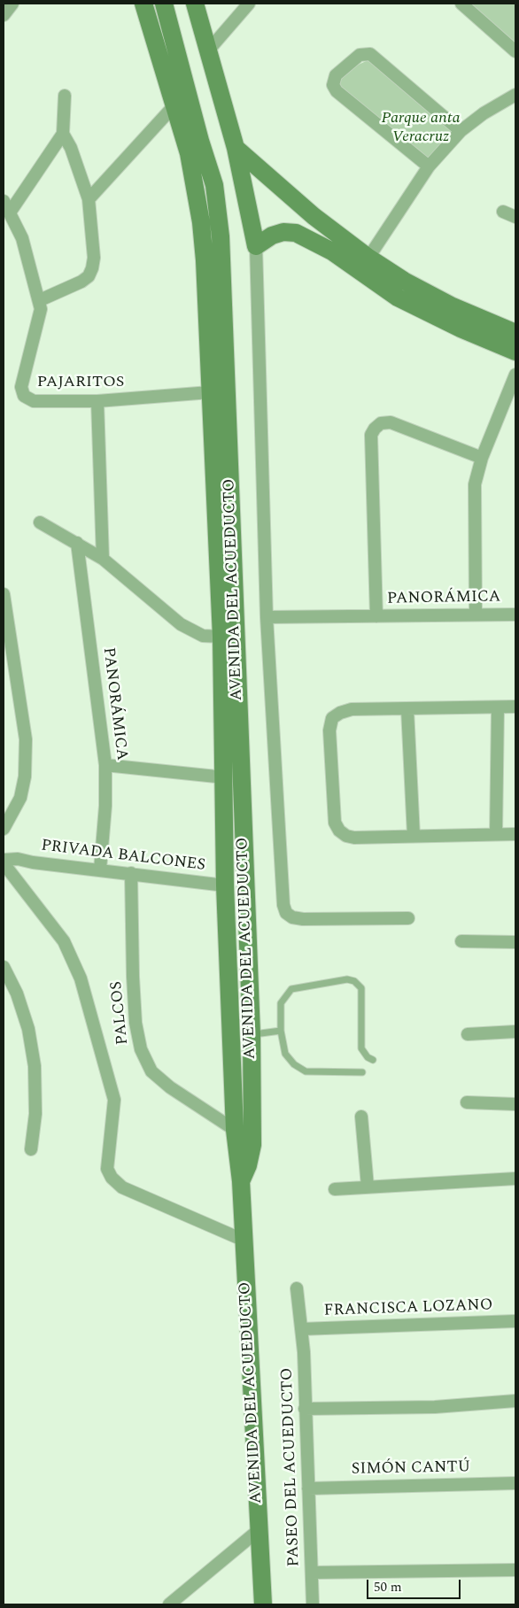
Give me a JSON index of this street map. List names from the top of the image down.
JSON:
{
  "streets": {
    "street": [
      "PAJARITOS",
      "AVENIDA DEL ACUEDUCTO",
      "PANORÁMICA",
      "PRIVADA BALCONES",
      "PALCOS",
      "FRANCISCA LOZANO",
      "PASEO DEL ACUEDUCTO",
      "SIMÓN CANTÚ"
    ]
  },
  "crossings": [
    ["PAJARITOS", "AVENIDA DEL ACUEDUCTO"],
    ["AVENIDA DEL ACUEDUCTO", "PANORÁMICA"],
    ["AVENIDA DEL ACUEDUCTO", "PRIVADA BALCONES"],
    ["AVENIDA DEL ACUEDUCTO", "PALCOS"],
    ["PANORÁMICA", "PRIVADA BALCONES"],
    ["PRIVADA BALCONES", "PALCOS"],
    ["FRANCISCA LOZANO", "PASEO DEL ACUEDUCTO"],
    ["PASEO DEL ACUEDUCTO", "SIMÓN CANTÚ"]
  ],
  "parks": ["Parque anta Veracruz"],
  "scale_bar": "50 m"
}
